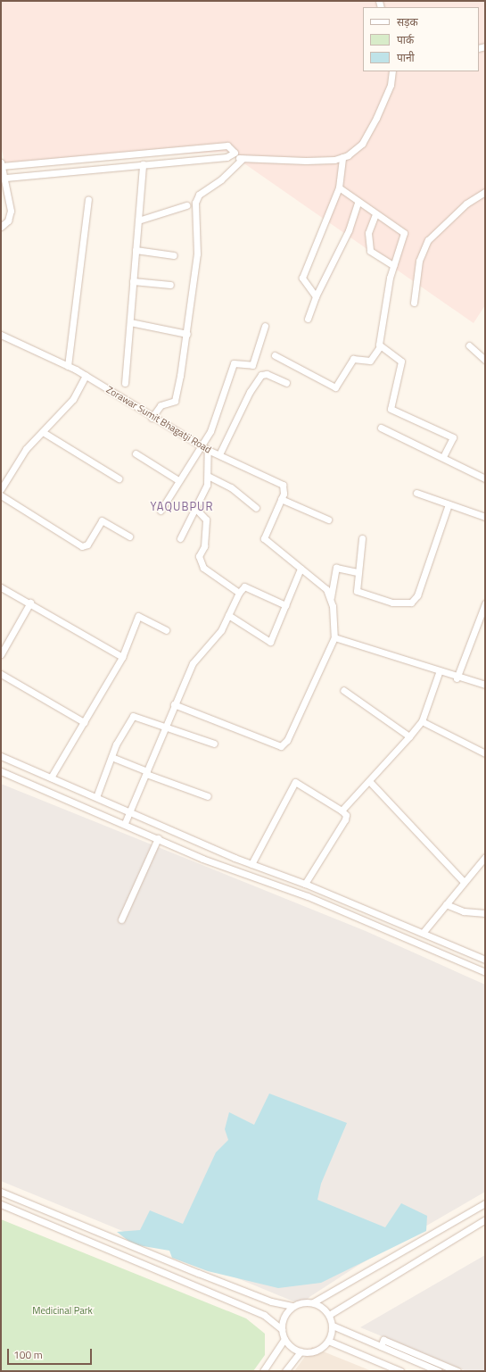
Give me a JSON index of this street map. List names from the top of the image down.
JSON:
{
  "streets": {
    "street": ["Zorawar Sumit Bhagatji Road"]
  },
  "districts": ["YAQUBPUR"],
  "parks": ["Medicinal Park"],
  "legend": ["सड़क", "पार्क", "पानी"],
  "scale_bar": "100 m"
}
